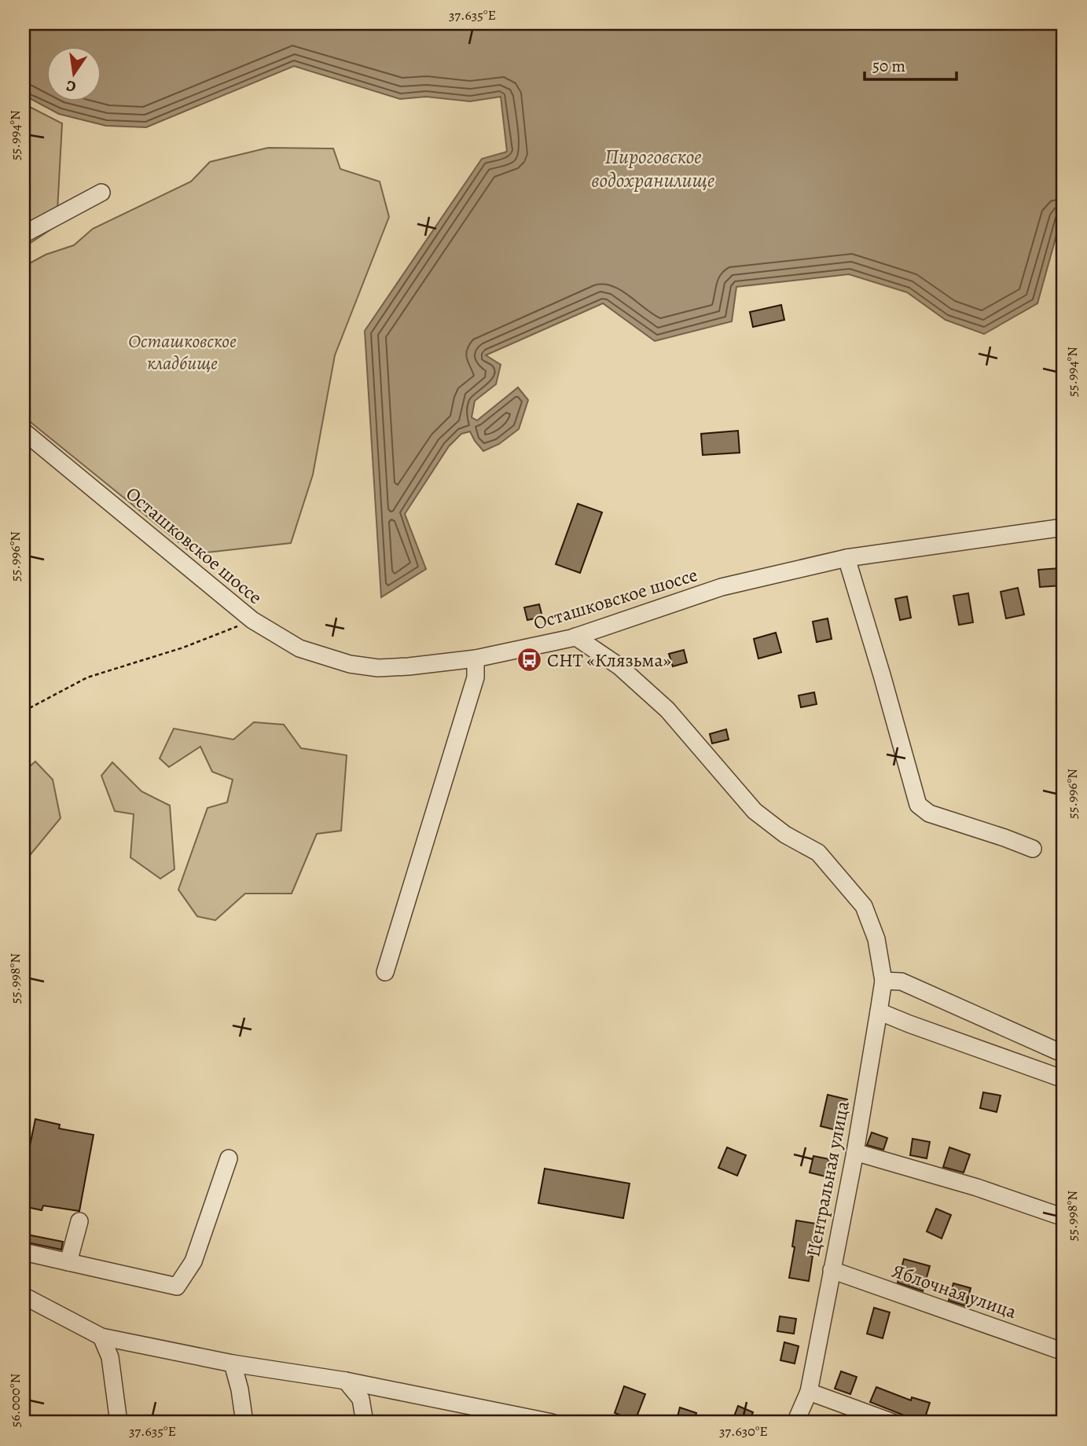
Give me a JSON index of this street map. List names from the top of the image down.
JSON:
{
  "streets": {
    "street": ["Осташковское шоссе", "Центральная улица", "Яблочная улица"]
  },
  "crossings": [
    ["Осташковское шоссе", "Центральная улица"],
    ["Центральная улица", "Яблочная улица"]
  ],
  "water": ["Пироговское водохранилище"],
  "parks": ["Осташковское кладбище"],
  "places": {
    "bus stop": ["СНТ «Клязьма»"]
  },
  "scale_bar": "50 m",
  "north": "bottom",
  "coordinates": [
    "37.635°E",
    "55.994°N",
    "55.996°N",
    "55.998°N",
    "56.000°N",
    "37.630°E"
  ]
}
